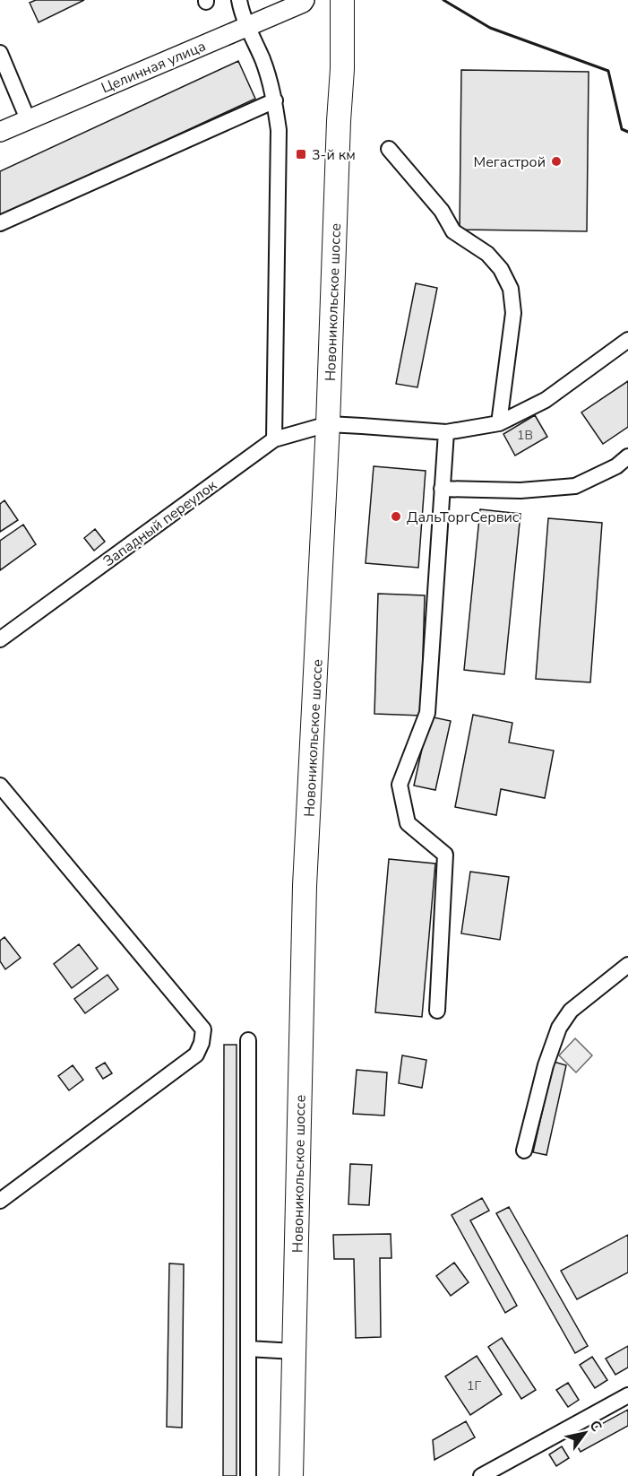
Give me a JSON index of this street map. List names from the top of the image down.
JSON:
{
  "streets": {
    "highway": ["Новоникольское шоссе"],
    "main road": ["Целинная улица"],
    "street": ["Западный переулок"]
  },
  "crossings": [
    ["Новоникольское шоссе", "Западный переулок"]
  ],
  "places": {
    "transit": ["3-й км"],
    "other": ["Мегастрой", "ДальТоргСервис"]
  },
  "house_numbers": ["1В", "1Г"],
  "north": "top right"
}
